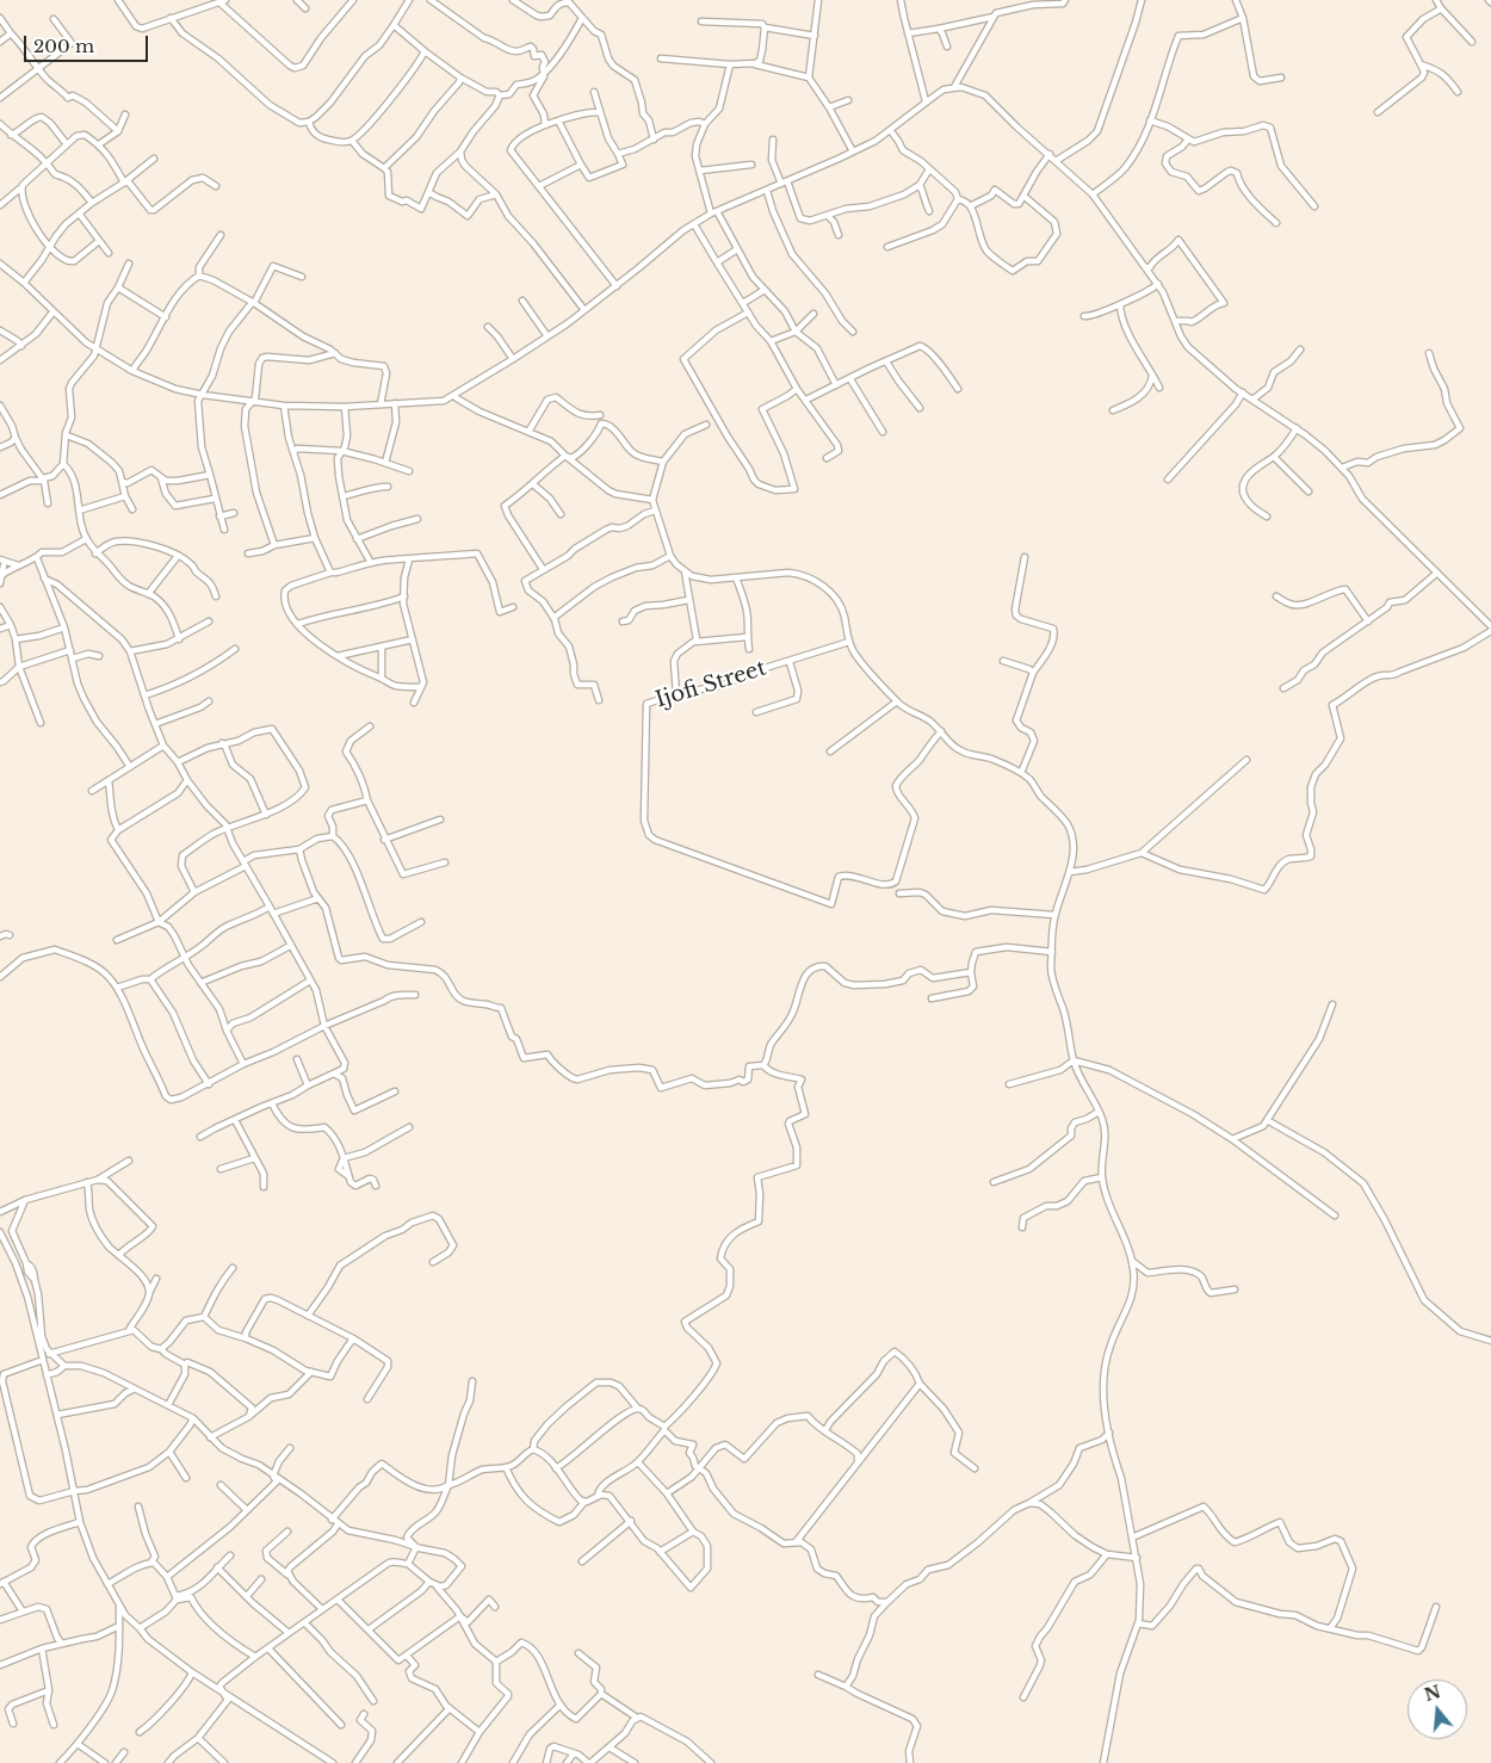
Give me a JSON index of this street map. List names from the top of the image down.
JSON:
{
  "streets": {
    "street": ["Ijofi Street"]
  },
  "scale_bar": "200 m",
  "north": "top"
}
